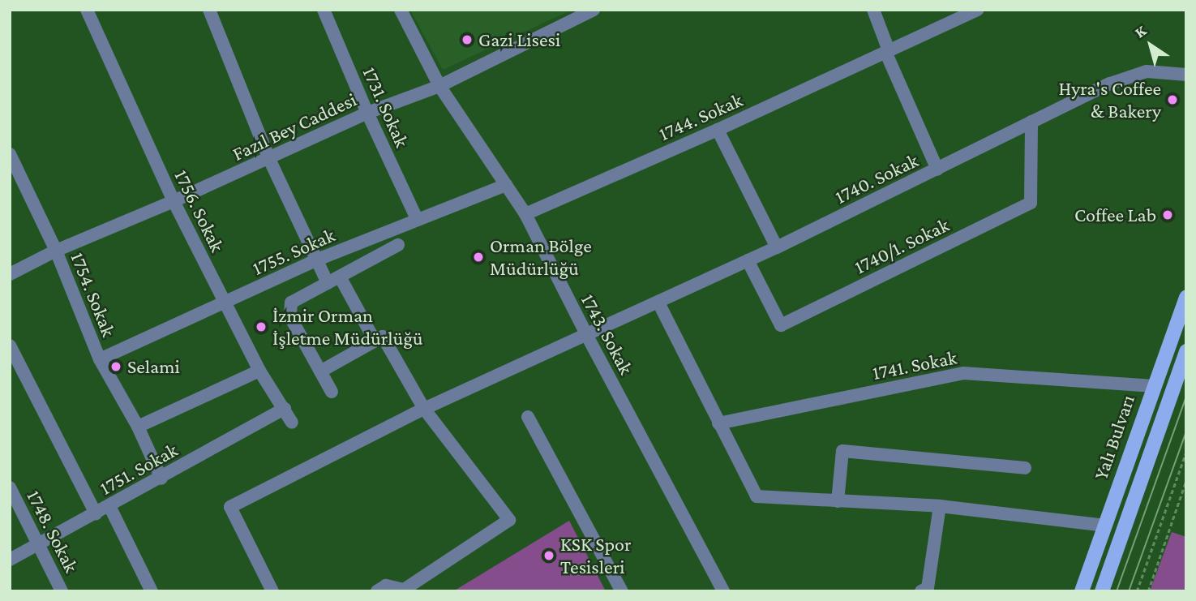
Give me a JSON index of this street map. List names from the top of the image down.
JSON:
{
  "streets": {
    "main road": ["Yalı Bulvarı"],
    "street": [
      "1731. Sokak",
      "1744. Sokak",
      "Fazıl Bey Caddesi",
      "1740. Sokak",
      "1756. Sokak",
      "1740/1. Sokak",
      "1755. Sokak",
      "1754. Sokak",
      "1743. Sokak",
      "1741. Sokak",
      "1751. Sokak",
      "1748. Sokak"
    ]
  },
  "crossings": [
    ["1731. Sokak", "Fazıl Bey Caddesi"],
    ["1731. Sokak", "1755. Sokak"],
    ["1744. Sokak", "1743. Sokak"],
    ["Fazıl Bey Caddesi", "1756. Sokak"],
    ["Fazıl Bey Caddesi", "1754. Sokak"],
    ["Fazıl Bey Caddesi", "1743. Sokak"],
    ["1740. Sokak", "1740/1. Sokak"],
    ["1740. Sokak", "1743. Sokak"],
    ["1756. Sokak", "1755. Sokak"],
    ["1756. Sokak", "1751. Sokak"],
    ["1755. Sokak", "1754. Sokak"],
    ["1755. Sokak", "1743. Sokak"],
    ["1754. Sokak", "1751. Sokak"],
    ["1741. Sokak", "Yalı Bulvarı"],
    ["1751. Sokak", "1748. Sokak"]
  ],
  "places": [
    "Gazi Lisesi",
    "Hyra's Coffee & Bakery",
    "Coffee Lab",
    "Orman Bölge Müdürlüğü",
    "İzmir Orman İşletme Müdürlüğü",
    "Selami",
    "KSK Spor Tesisleri"
  ],
  "north": "top left"
}
